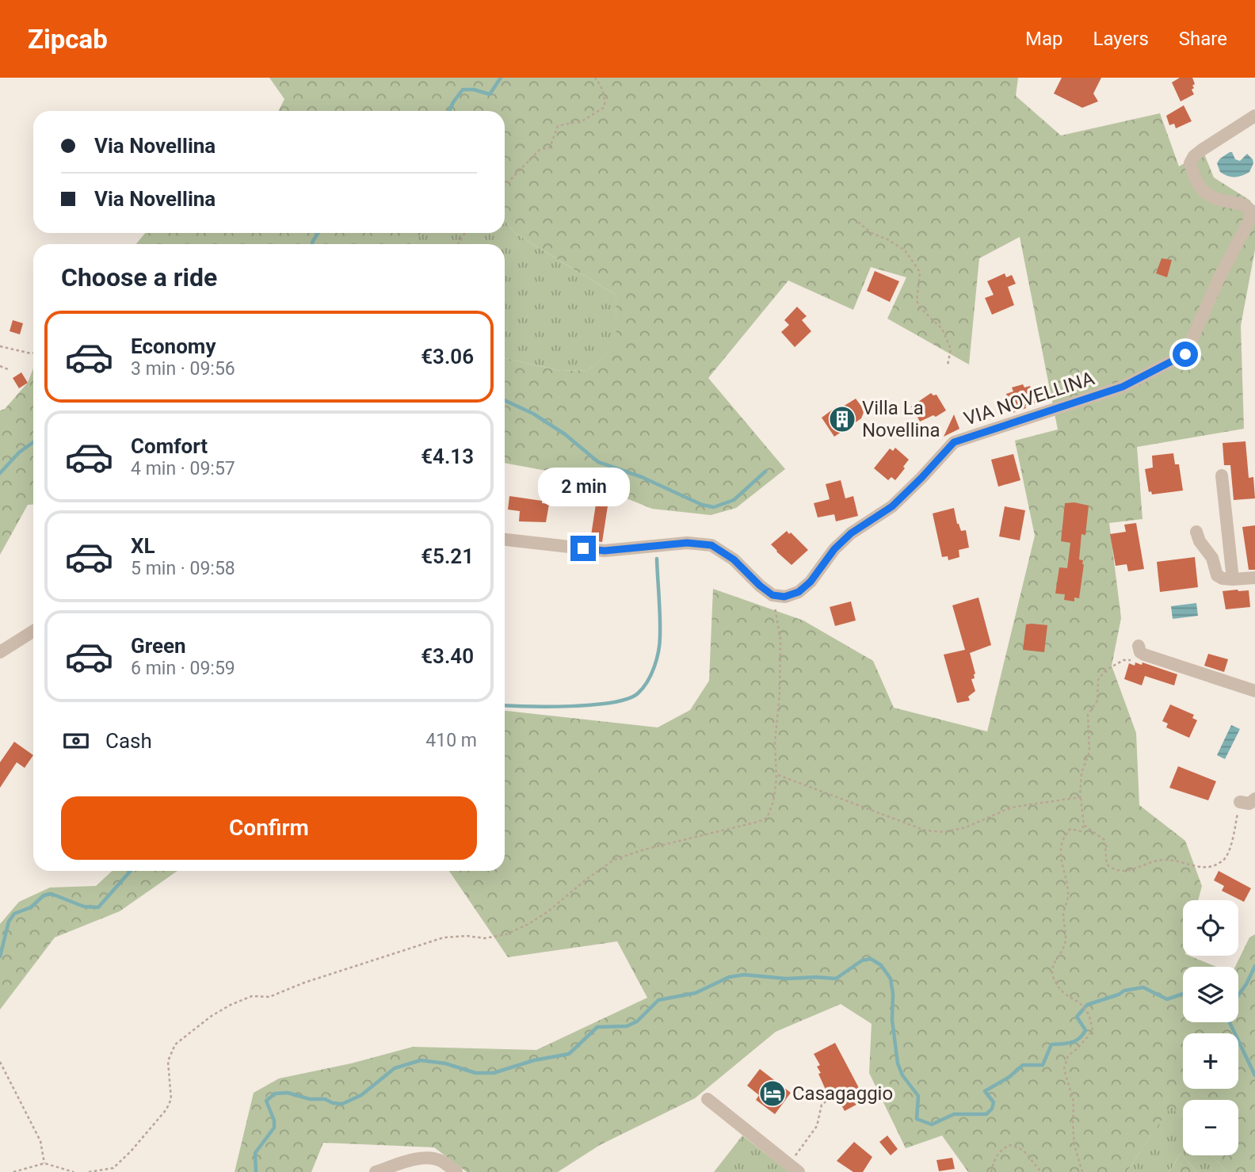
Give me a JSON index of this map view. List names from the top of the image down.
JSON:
{
  "streets": {
    "street": ["VIA NOVELLINA"]
  },
  "places": {
    "building": ["Villa La Novellina"],
    "hotel": ["Casagaggio"]
  },
  "page": {
    "header": "Zipcab",
    "nav": ["Map", "Layers", "Share"],
    "banner": ["Via Novellina", "Via Novellina"],
    "heading": "Choose a ride",
    "list": [
      {
        "name": "Economy",
        "note": "3 min · 09:56",
        "value": "€3.06"
      },
      {
        "name": "Comfort",
        "note": "4 min · 09:57",
        "value": "€4.13"
      },
      {
        "name": "XL",
        "note": "5 min · 09:58",
        "value": "€5.21"
      },
      {
        "name": "Green",
        "note": "6 min · 09:59",
        "value": "€3.40"
      }
    ],
    "bubble": "2 min",
    "pay": ["Cash", "410 m"],
    "buttons": "Confirm",
    "map_buttons": ["+", "−"]
  }
}
